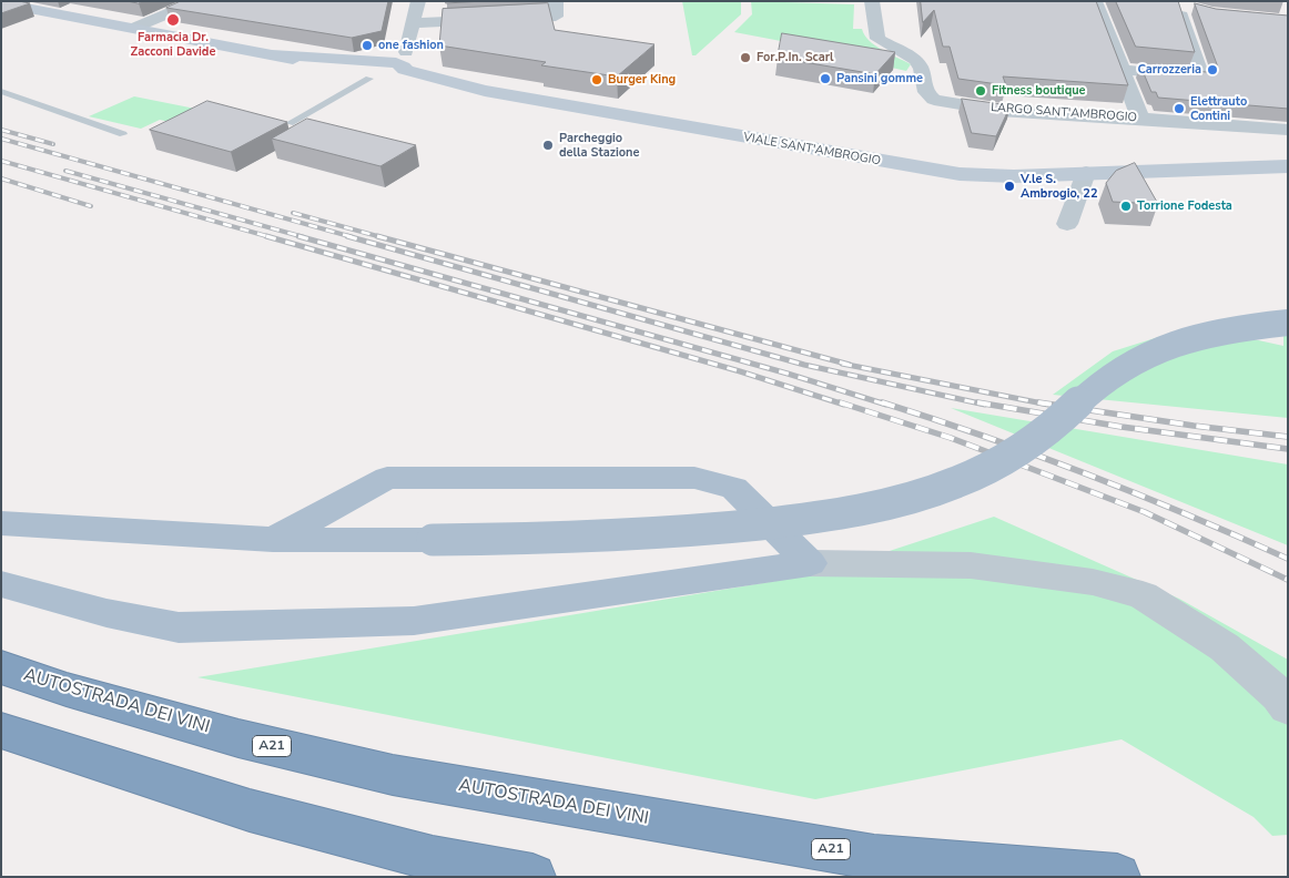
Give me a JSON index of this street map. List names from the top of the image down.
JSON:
{
  "streets": {
    "highway": ["AUTOSTRADA DEI VINI", "A21"],
    "main road": ["VIALE SANT'AMBROGIO"],
    "street": ["LARGO SANT'AMBROGIO"]
  },
  "places": [
    "Farmacia Dr. Zacconi Davide",
    "one fashion",
    "For.P.In. Scarl",
    "Carrozzeria",
    "Pansini gomme",
    "Burger King",
    "Fitness boutique",
    "Elettrauto Contini",
    "Parcheggio della Stazione",
    "V.le S. Ambrogio, 22",
    "Torrione Fodesta"
  ]
}
